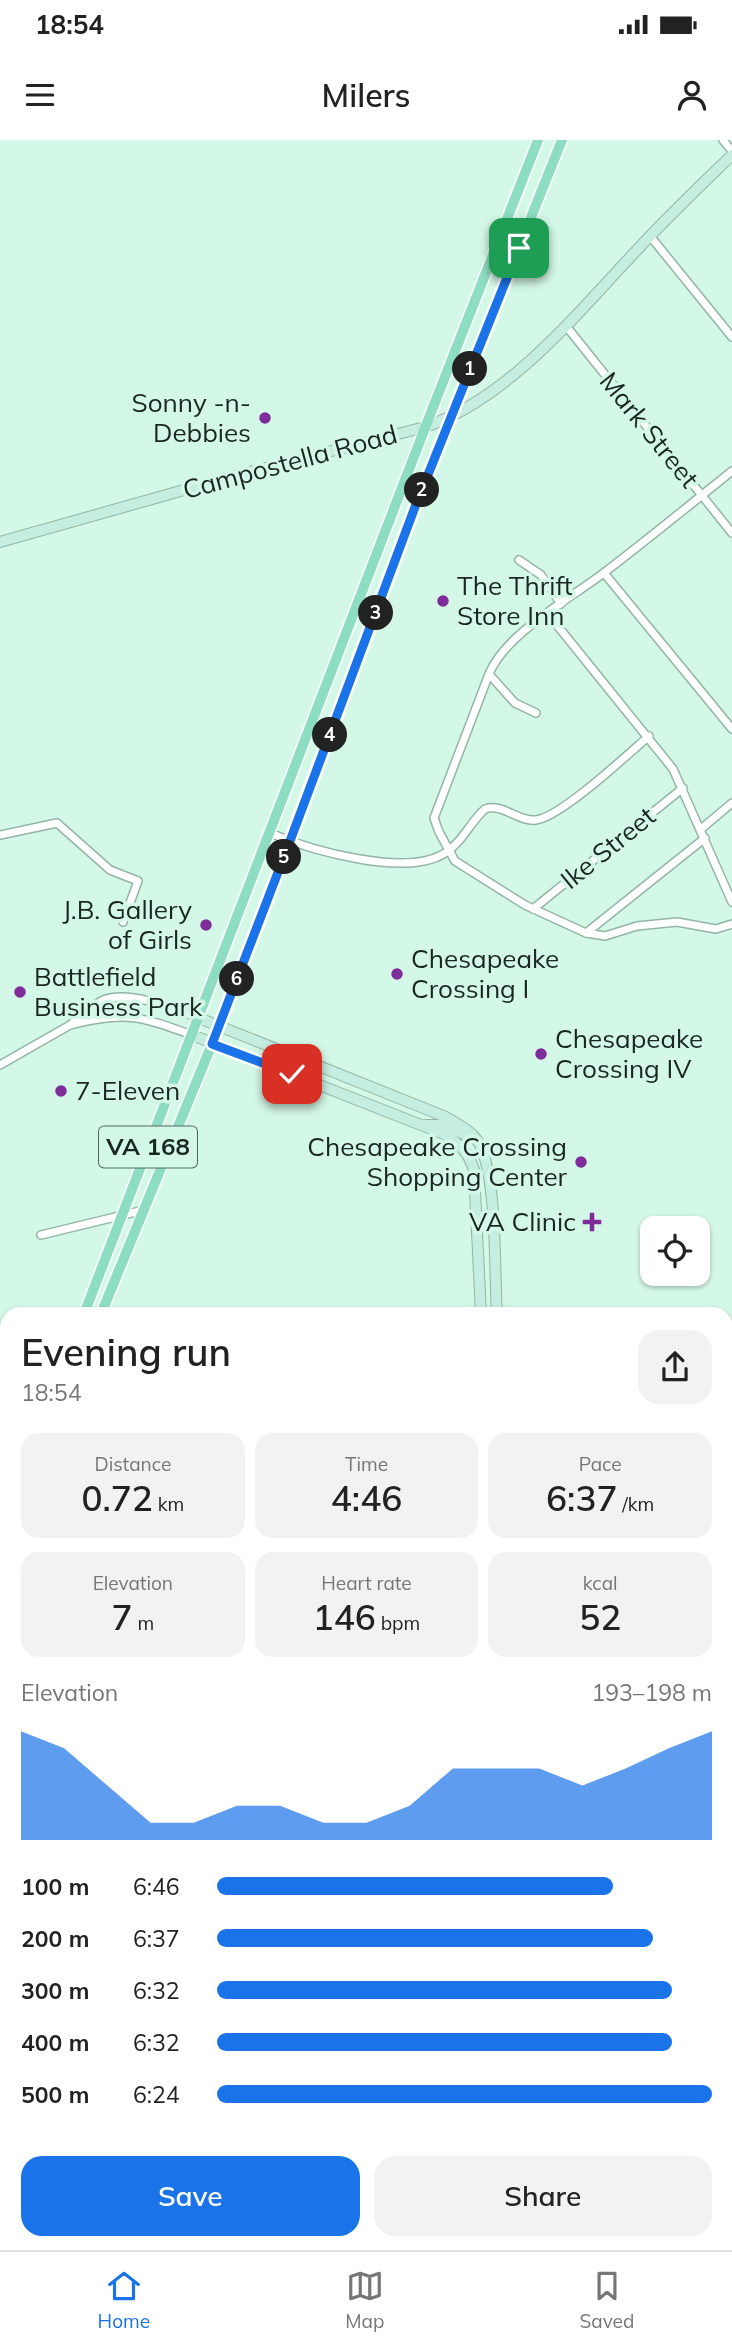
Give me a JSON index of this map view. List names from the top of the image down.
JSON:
{
  "streets": {
    "main road": ["VA 168"],
    "street": ["Mark Street", "Campostella Road", "Ike Street"]
  },
  "crossings": [
    ["Mark Street", "Campostella Road"],
    ["Mark Street", "Ike Street"],
    ["Campostella Road", "VA 168"]
  ],
  "places": {
    "other": [
      "Sonny -n- Debbies",
      "The Thrift Store Inn",
      "J.B. Gallery of Girls",
      "Chesapeake Crossing I",
      "Battlefield Business Park",
      "Chesapeake Crossing IV",
      "7-Eleven",
      "Chesapeake Crossing Shopping Center"
    ],
    "health": ["VA Clinic"]
  },
  "page": {
    "status": "18:54",
    "header": "Milers",
    "pins": [
      "1",
      "2",
      "3",
      "4",
      "5",
      "6"
    ],
    "heading": ["Evening run", "18:54"],
    "stats": [
      ["Distance", "0.72 km"],
      ["Time", "4:46"],
      ["Pace", "6:37 /km"],
      ["Elevation", "7 m"],
      ["Heart rate", "146 bpm"],
      ["kcal", "52"]
    ],
    "chart": ["Elevation", "193–198 m"],
    "list": [
      {
        "name": "100 m",
        "note": "6:46"
      },
      {
        "name": "200 m",
        "note": "6:37"
      },
      {
        "name": "300 m",
        "note": "6:32"
      },
      {
        "name": "400 m",
        "note": "6:32"
      },
      {
        "name": "500 m",
        "note": "6:24"
      }
    ],
    "buttons": ["Save", "Share"],
    "tabs": ["Home", "Map", "Saved"]
  }
}
